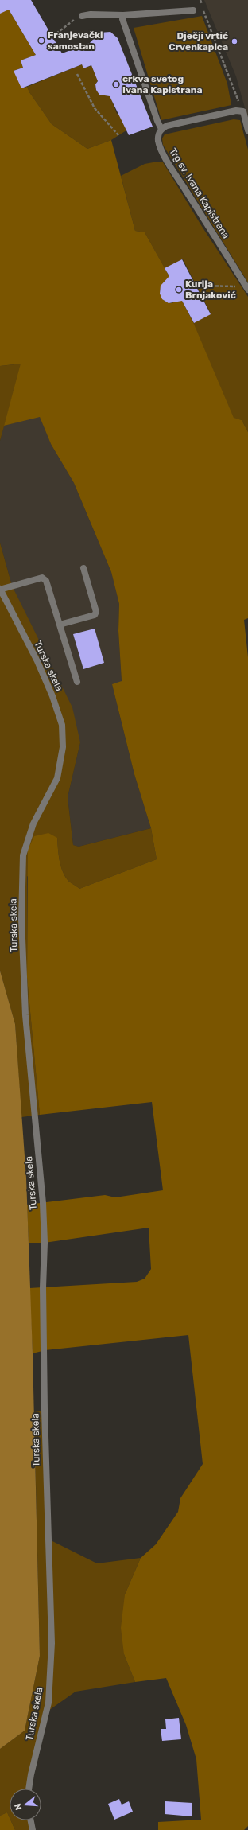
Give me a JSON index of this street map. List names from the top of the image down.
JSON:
{
  "streets": {
    "street": ["Trg sv. Ivana Kapistrana", "Turska skela"]
  },
  "places": [
    "Franjevački samostan",
    "Dječji vrtić Crvenkapica",
    "crkva svetog Ivana Kapistrana",
    "Kurija Brnjaković"
  ],
  "north": "left"
}
